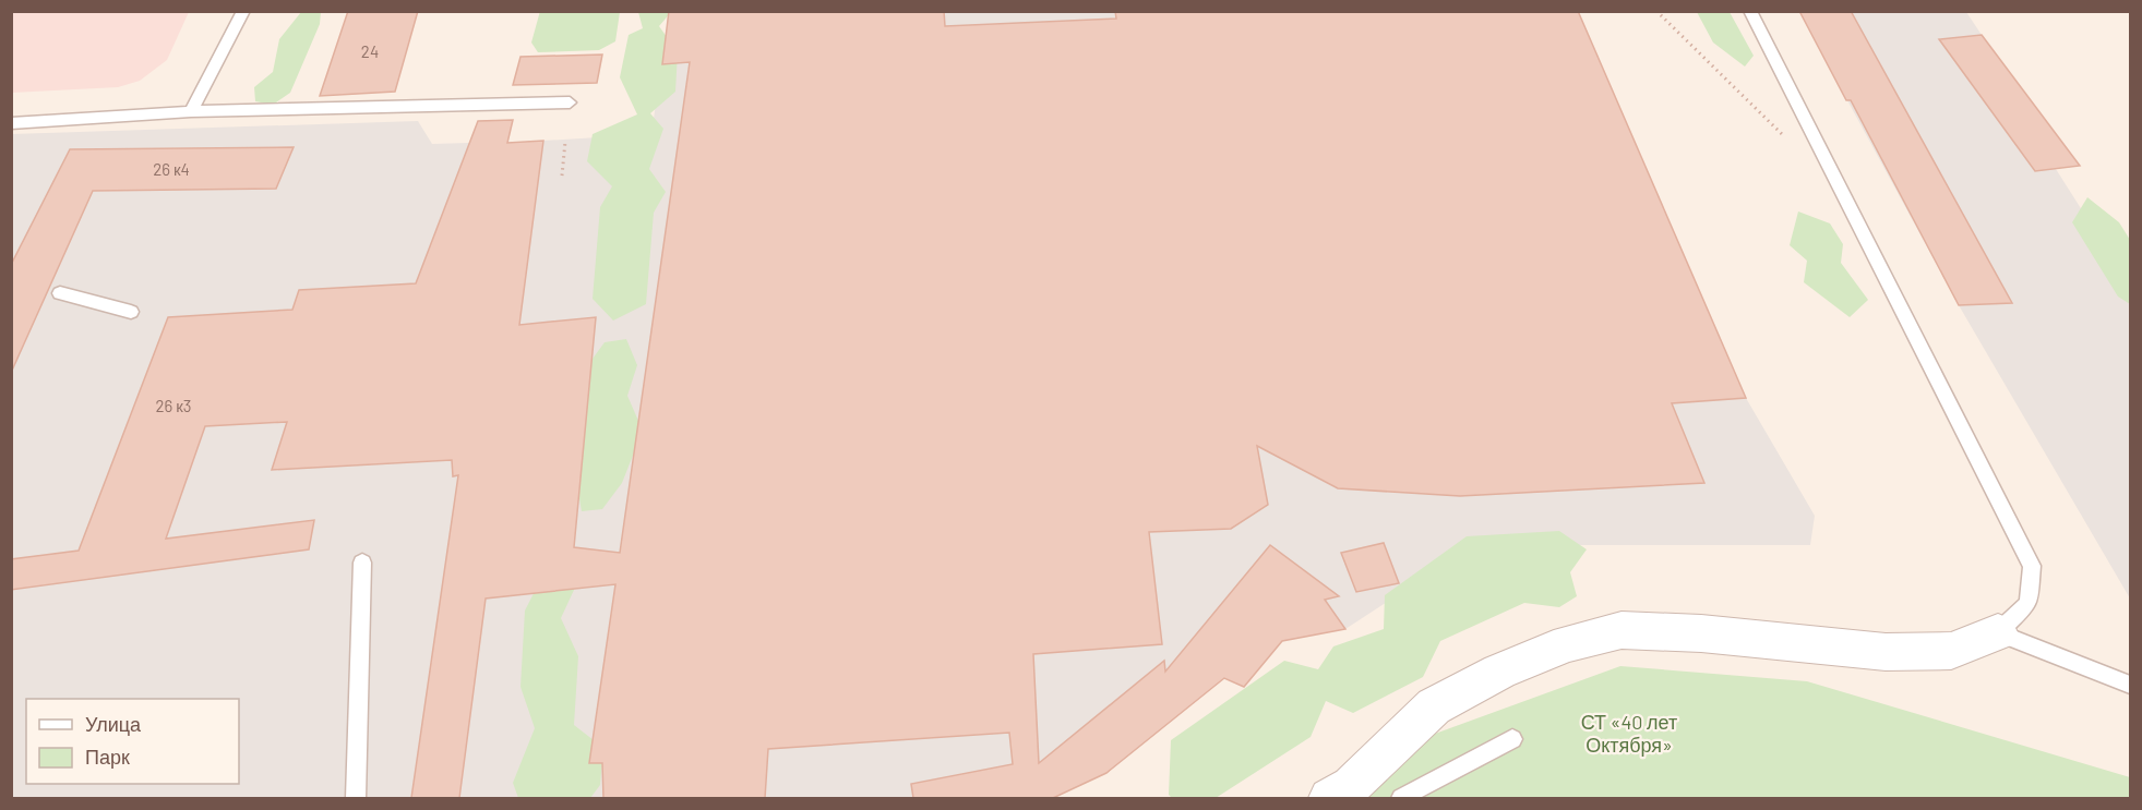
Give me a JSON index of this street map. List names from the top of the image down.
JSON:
{
  "parks": ["СТ «40 лет Октября»"],
  "house_numbers": ["24", "26 к4", "26 к3"],
  "legend": ["Улица", "Парк"]
}
